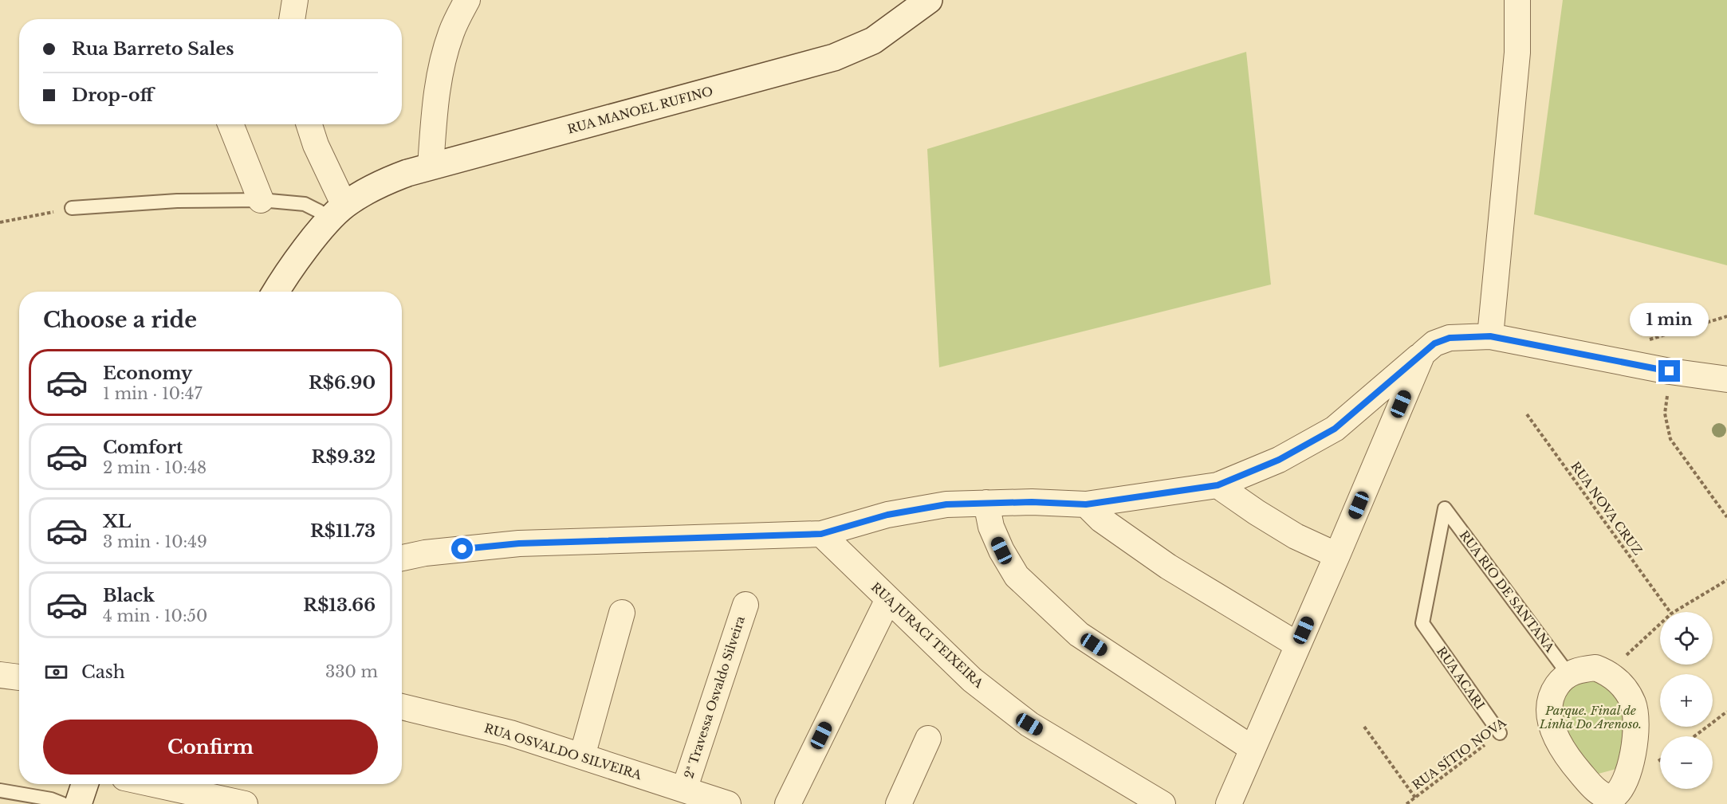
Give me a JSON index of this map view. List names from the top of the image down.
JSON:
{
  "streets": {
    "main road": ["RUA MANOEL RUFINO"],
    "street": ["RUA JURACI TEIXEIRA", "2ª Travessa Osvaldo Silveira", "RUA OSVALDO SILVEIRA"],
    "lane": ["RUA RIO DE SANTANA", "RUA ACARI"],
    "path": ["RUA NOVA CRUZ", "RUA SÍTIO NOVA"]
  },
  "crossings": [
    ["RUA RIO DE SANTANA", "RUA ACARI"],
    ["RUA ACARI", "RUA SÍTIO NOVA"],
    ["2ª Travessa Osvaldo Silveira", "RUA OSVALDO SILVEIRA"]
  ],
  "parks": ["Parque. Final de Linha Do Arenoso."],
  "page": {
    "banner": ["Rua Barreto Sales", "Drop-off"],
    "heading": "Choose a ride",
    "bubble": "1 min",
    "list": [
      {
        "name": "Economy",
        "note": "1 min · 10:47",
        "value": "R$6.90"
      },
      {
        "name": "Comfort",
        "note": "2 min · 10:48",
        "value": "R$9.32"
      },
      {
        "name": "XL",
        "note": "3 min · 10:49",
        "value": "R$11.73"
      },
      {
        "name": "Black",
        "note": "4 min · 10:50",
        "value": "R$13.66"
      }
    ],
    "map_buttons": ["+", "−"],
    "pay": ["Cash", "330 m"],
    "buttons": "Confirm"
  }
}
